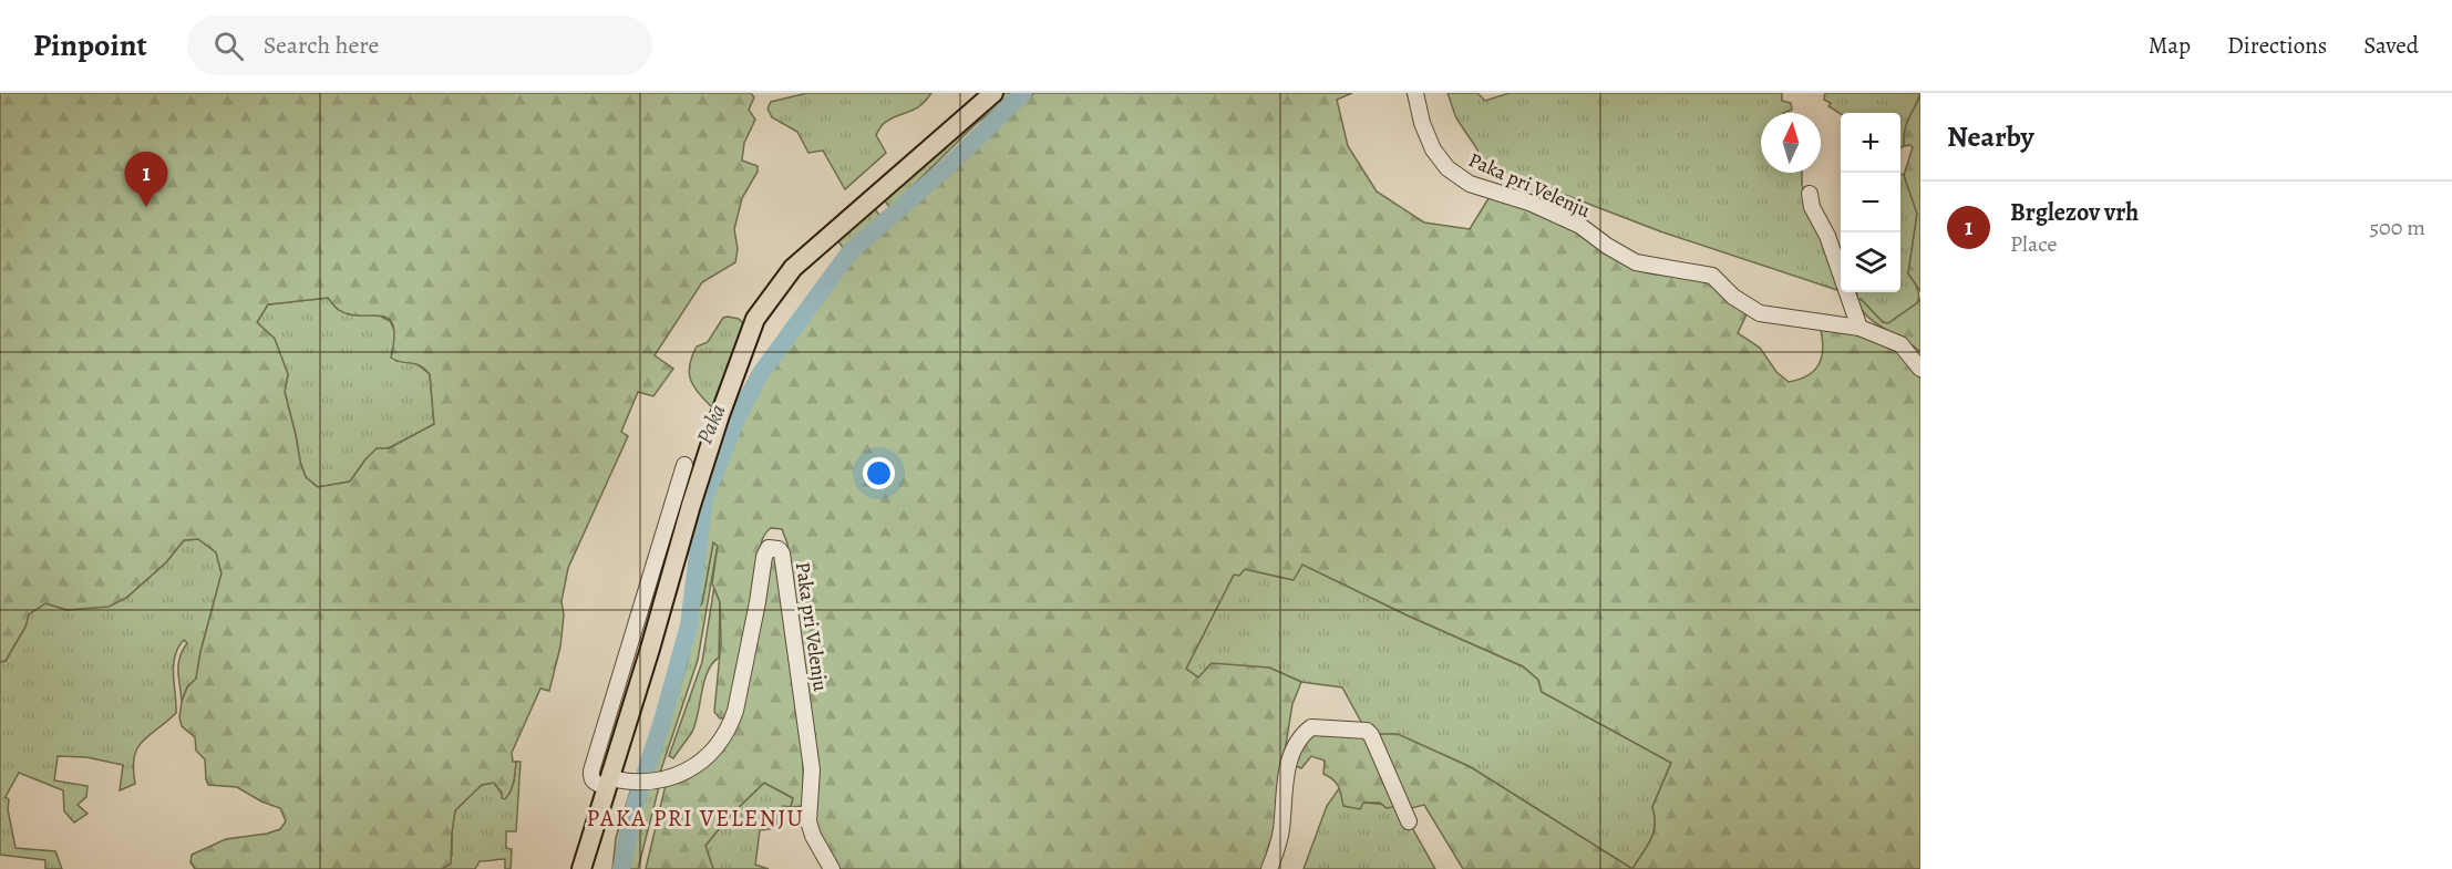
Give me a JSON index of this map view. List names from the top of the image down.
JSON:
{
  "streets": {
    "street": ["Paka pri Velenju"]
  },
  "districts": ["PAKA PRI VELENJU"],
  "water": ["Paka"],
  "north": "top",
  "page": {
    "header": "Pinpoint",
    "search": "Search here",
    "nav": ["Map", "Directions", "Saved"],
    "heading": "Nearby",
    "map_buttons": ["+", "−"],
    "pins": "1",
    "list": [
      {
        "mark": "1",
        "name": "Brglezov vrh",
        "note": "Place",
        "value": "500 m"
      }
    ]
  }
}
